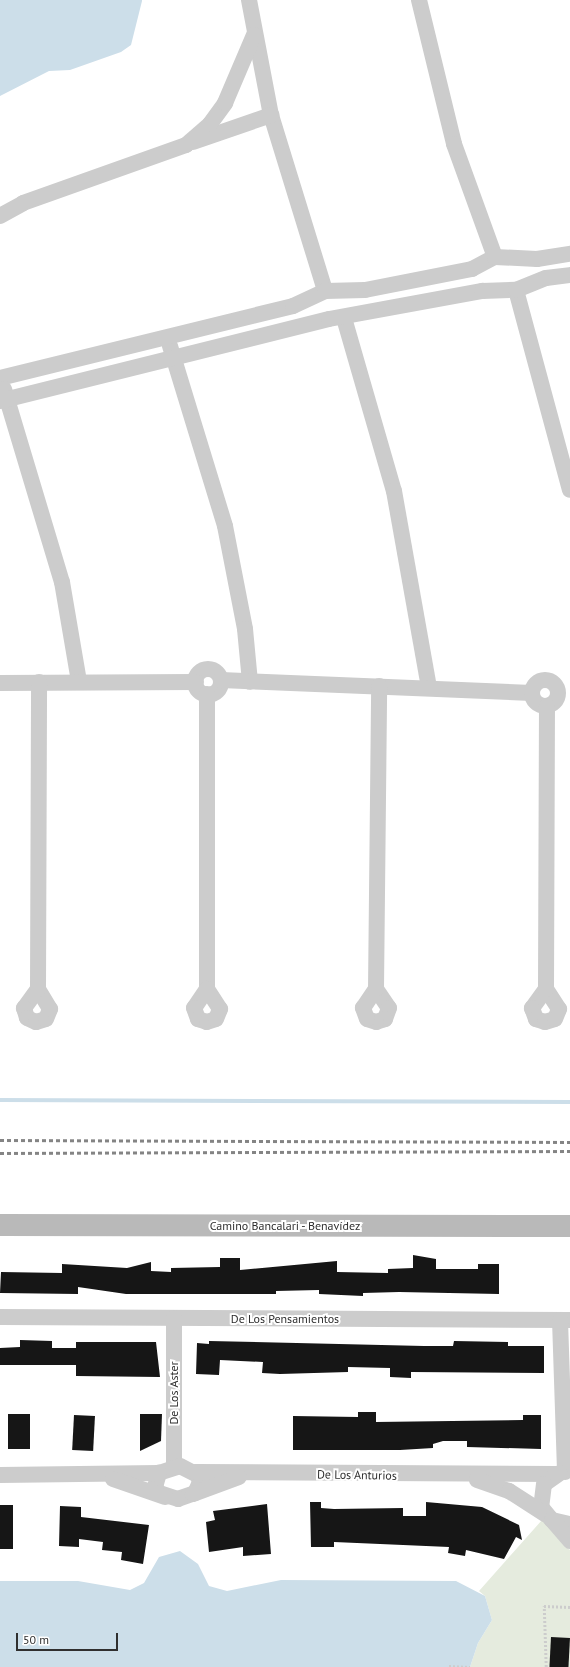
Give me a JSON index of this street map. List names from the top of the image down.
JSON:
{
  "streets": {
    "main road": ["Camino Bancalari - Benavídez"],
    "street": ["De Los Pensamientos", "De Los Aster", "De Los Anturios"]
  },
  "crossings": [
    ["De Los Pensamientos", "De Los Aster"],
    ["De Los Aster", "De Los Anturios"]
  ],
  "scale_bar": "50 m"
}
